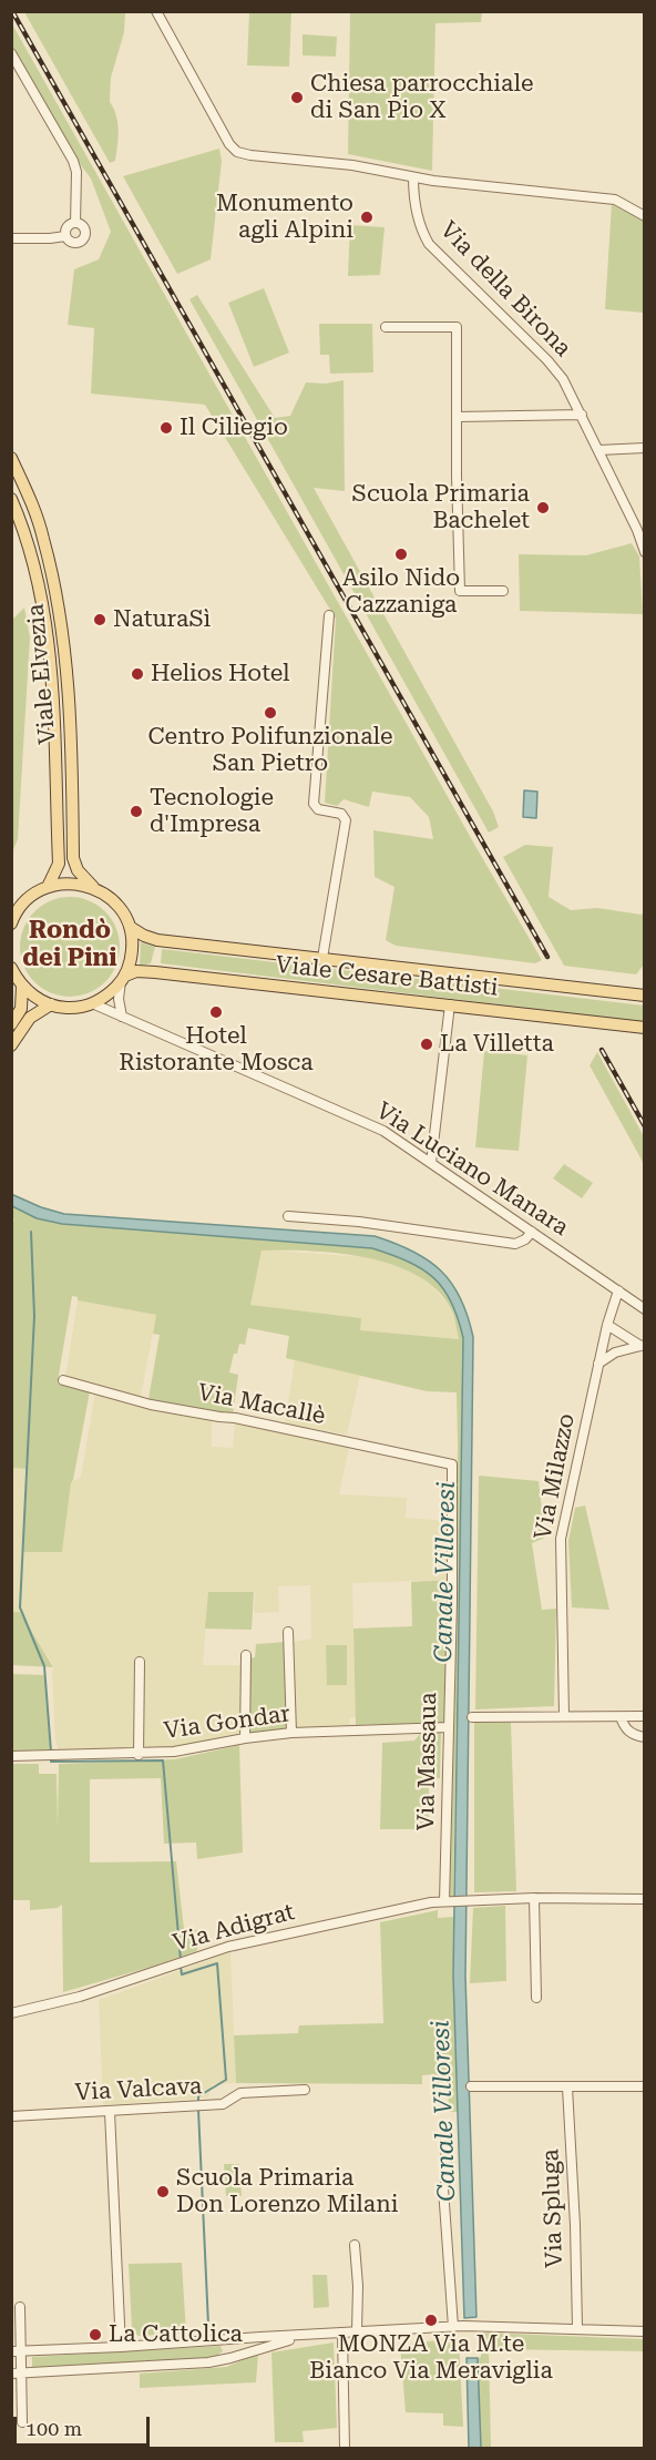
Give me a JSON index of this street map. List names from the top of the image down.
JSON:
{
  "streets": {
    "main road": ["Viale Elvezia", "Viale Cesare Battisti"],
    "street": [
      "Via della Birona",
      "Via Luciano Manara",
      "Via Macallè",
      "Via Milazzo",
      "Via Gondar",
      "Via Massaua",
      "Via Adigrat",
      "Via Valcava",
      "Via Spluga"
    ]
  },
  "crossings": [
    ["Viale Elvezia", "Viale Cesare Battisti"],
    ["Via Luciano Manara", "Via Milazzo"],
    ["Via Macallè", "Via Massaua"],
    ["Via Gondar", "Via Massaua"],
    ["Via Massaua", "Via Adigrat"]
  ],
  "districts": ["Rondò dei Pini"],
  "water": ["Canale Villoresi"],
  "places": [
    "Chiesa parrocchiale di San Pio X",
    "Monumento agli Alpini",
    "Il Ciliegio",
    "Scuola Primaria Bachelet",
    "Asilo Nido Cazzaniga",
    "NaturaSì",
    "Helios Hotel",
    "Centro Polifunzionale San Pietro",
    "Tecnologie d'Impresa",
    "Hotel Ristorante Mosca",
    "La Villetta",
    "Scuola Primaria Don Lorenzo Milani",
    "MONZA Via M.te Bianco Via Meraviglia",
    "La Cattolica"
  ],
  "scale_bar": "100 m"
}
